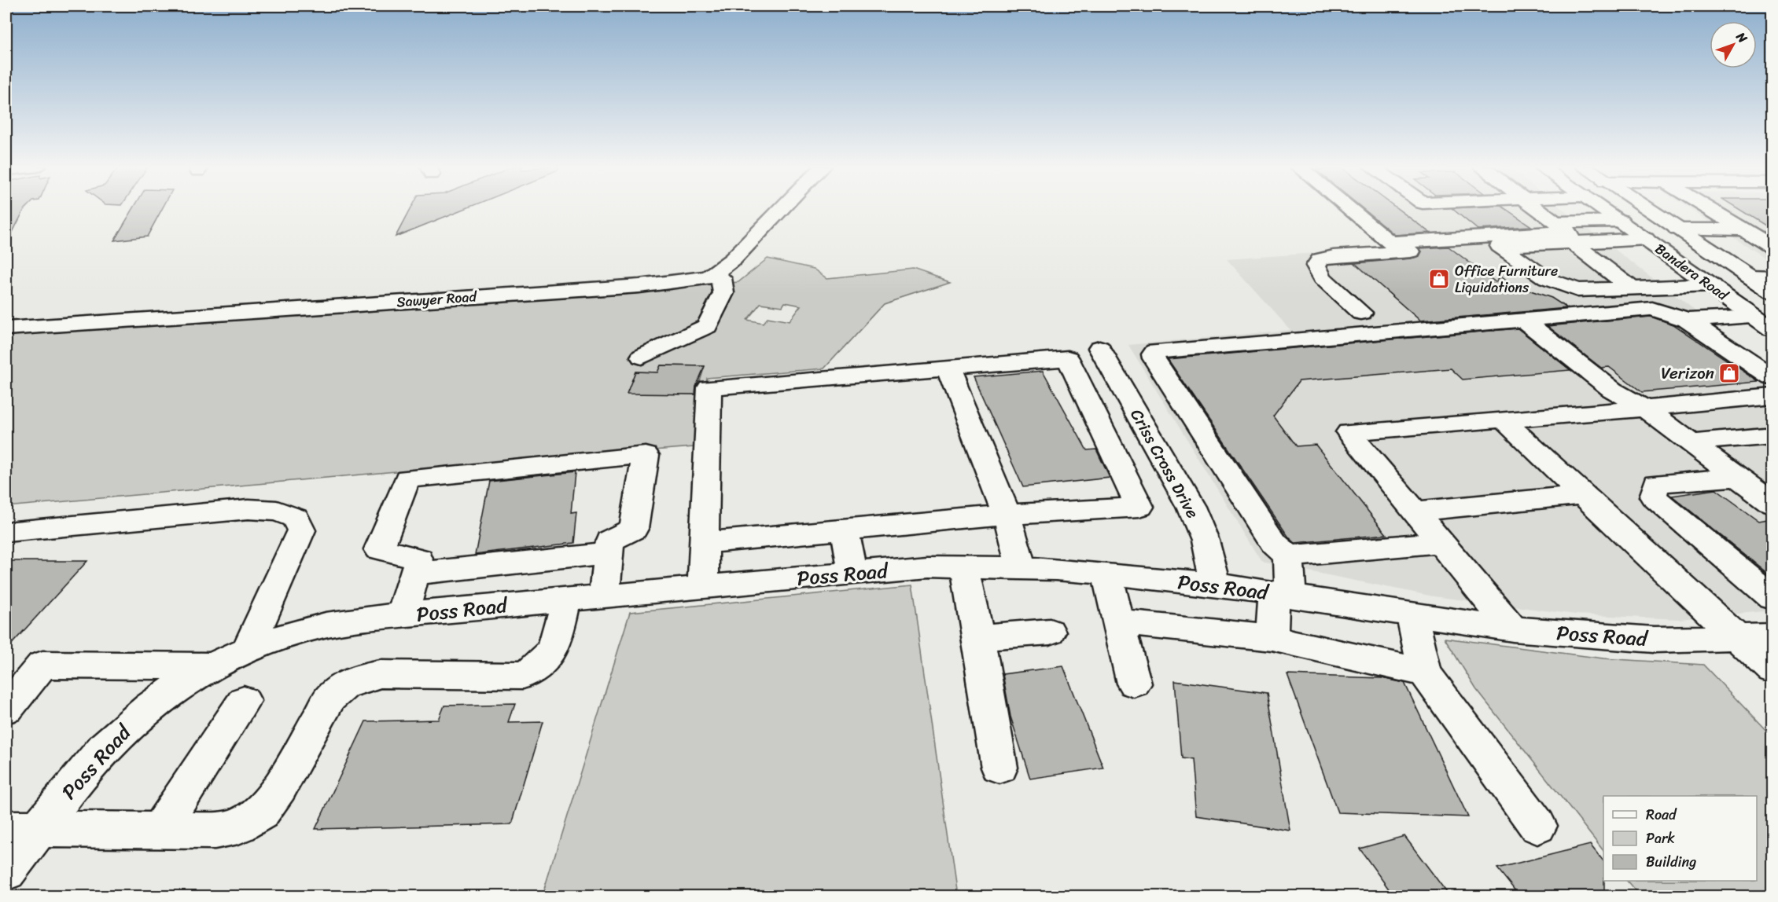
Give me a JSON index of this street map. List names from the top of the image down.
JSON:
{
  "streets": {
    "street": [
      "Bandera Road",
      "Sawyer Road",
      "Criss Cross Drive",
      "Poss Road"
    ]
  },
  "crossings": [
    ["Criss Cross Drive", "Poss Road"]
  ],
  "places": {
    "shop": ["Office Furniture Liquidations", "Verizon"]
  },
  "legend": ["Road", "Park", "Building"],
  "north": "top right"
}
